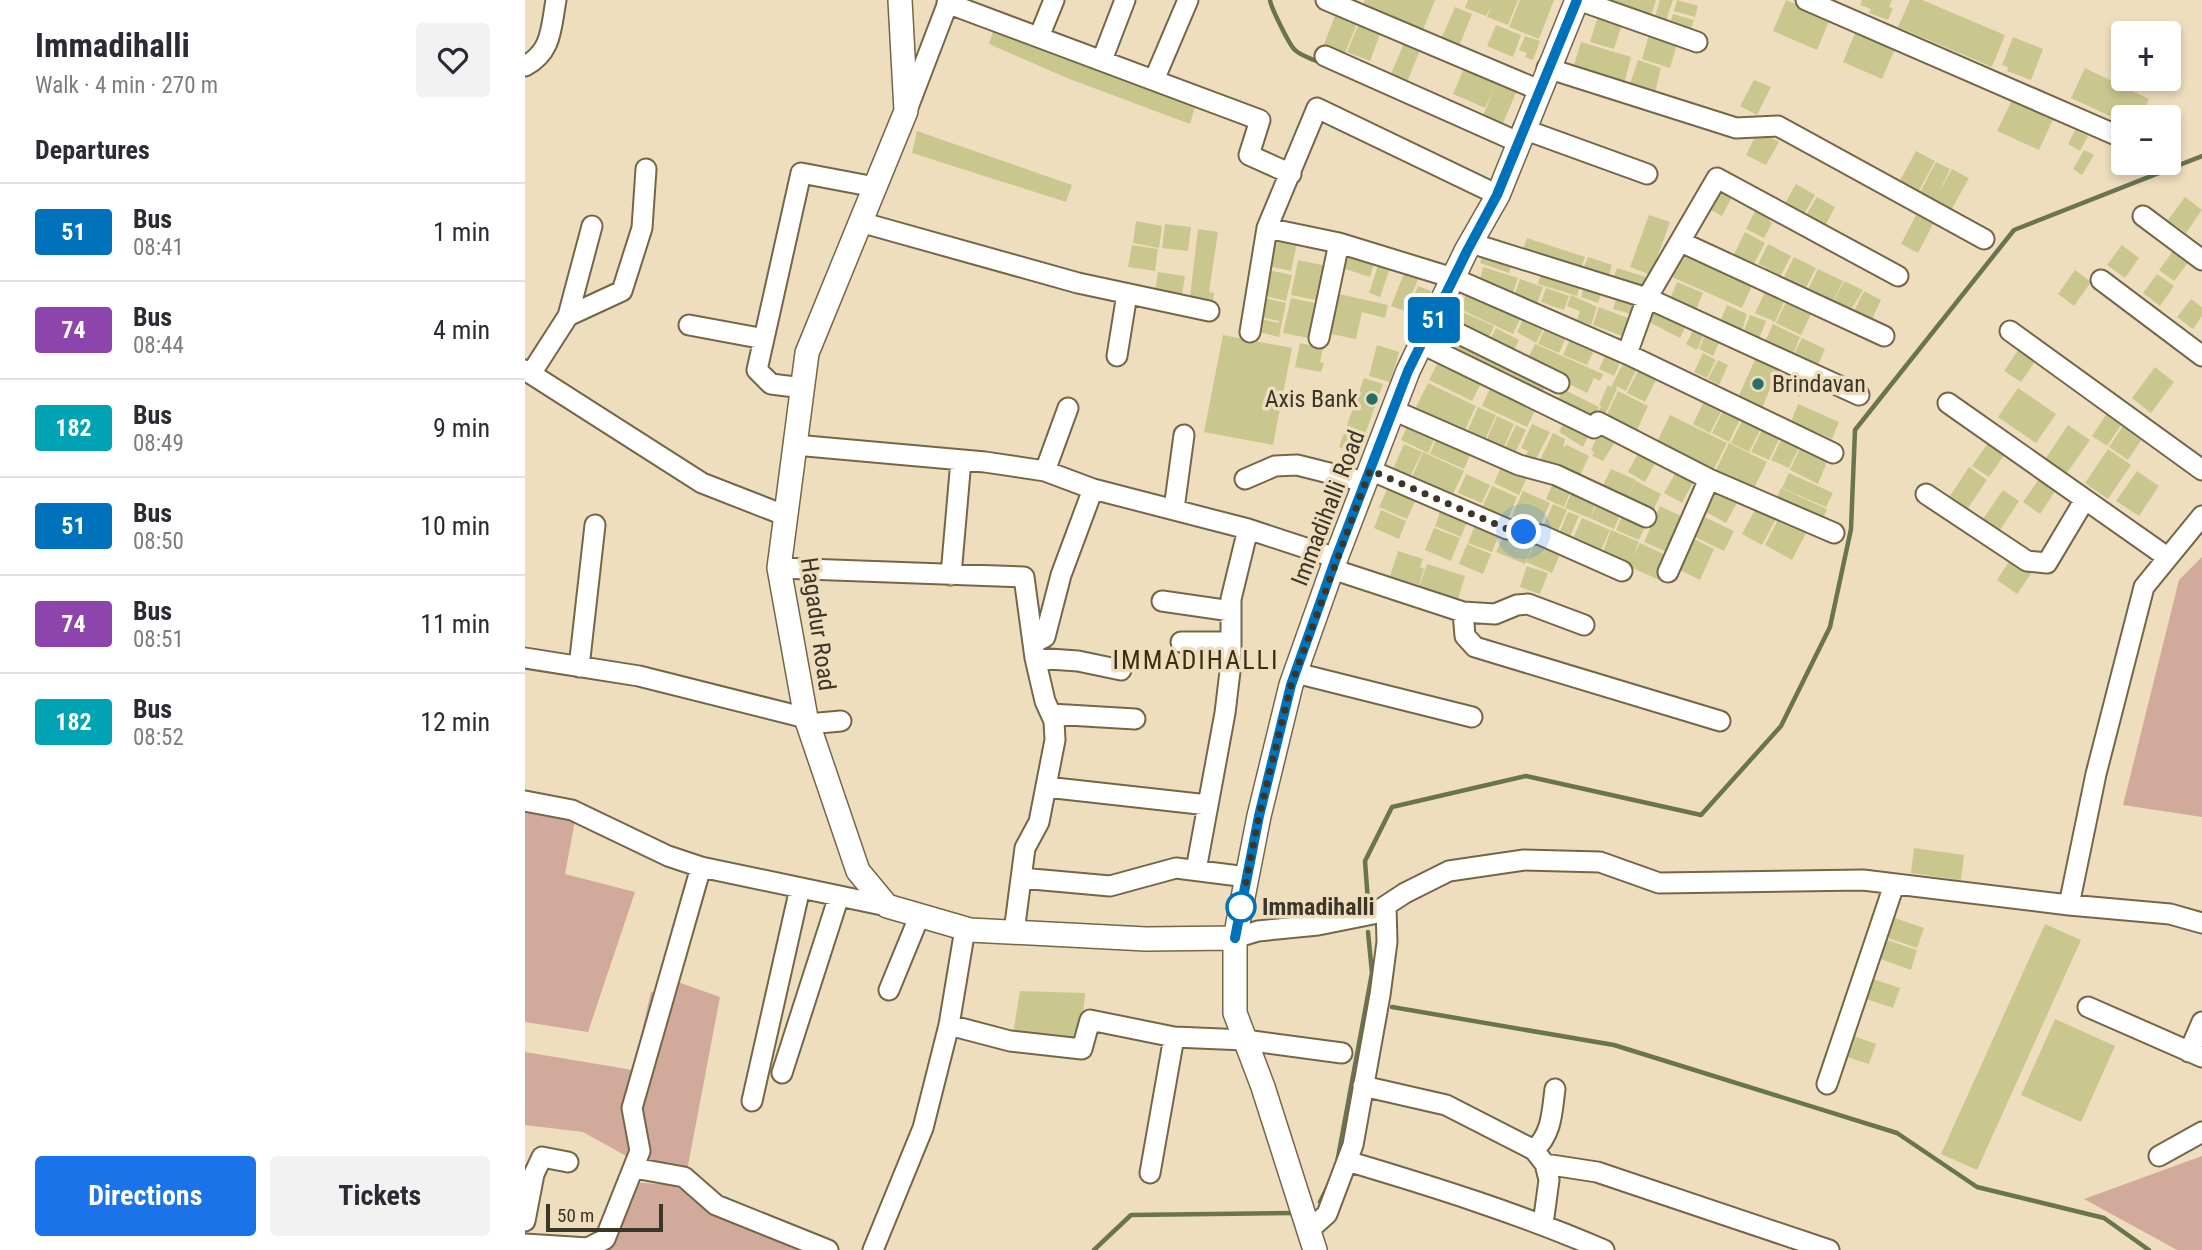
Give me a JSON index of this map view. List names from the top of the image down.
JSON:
{
  "streets": {
    "street": ["Immadihalli Road", "Hagadur Road"]
  },
  "districts": ["IMMADIHALLI"],
  "places": ["Brindavan", "Axis Bank", "Immadihalli"],
  "lines": ["bus line 51"],
  "scale_bar": "50 m",
  "page": {
    "heading": [
      ["Immadihalli", "Walk · 4 min · 270 m"],
      "Departures"
    ],
    "on_map": "51",
    "map_buttons": ["+", "−"],
    "list": [
      {
        "mark": "51",
        "name": "Bus",
        "note": "08:41",
        "value": "1 min"
      },
      {
        "mark": "74",
        "name": "Bus",
        "note": "08:44",
        "value": "4 min"
      },
      {
        "mark": "182",
        "name": "Bus",
        "note": "08:49",
        "value": "9 min"
      },
      {
        "mark": "51",
        "name": "Bus",
        "note": "08:50",
        "value": "10 min"
      },
      {
        "mark": "74",
        "name": "Bus",
        "note": "08:51",
        "value": "11 min"
      },
      {
        "mark": "182",
        "name": "Bus",
        "note": "08:52",
        "value": "12 min"
      }
    ],
    "buttons": ["Directions", "Tickets"],
    "scale": "50 m"
  }
}
